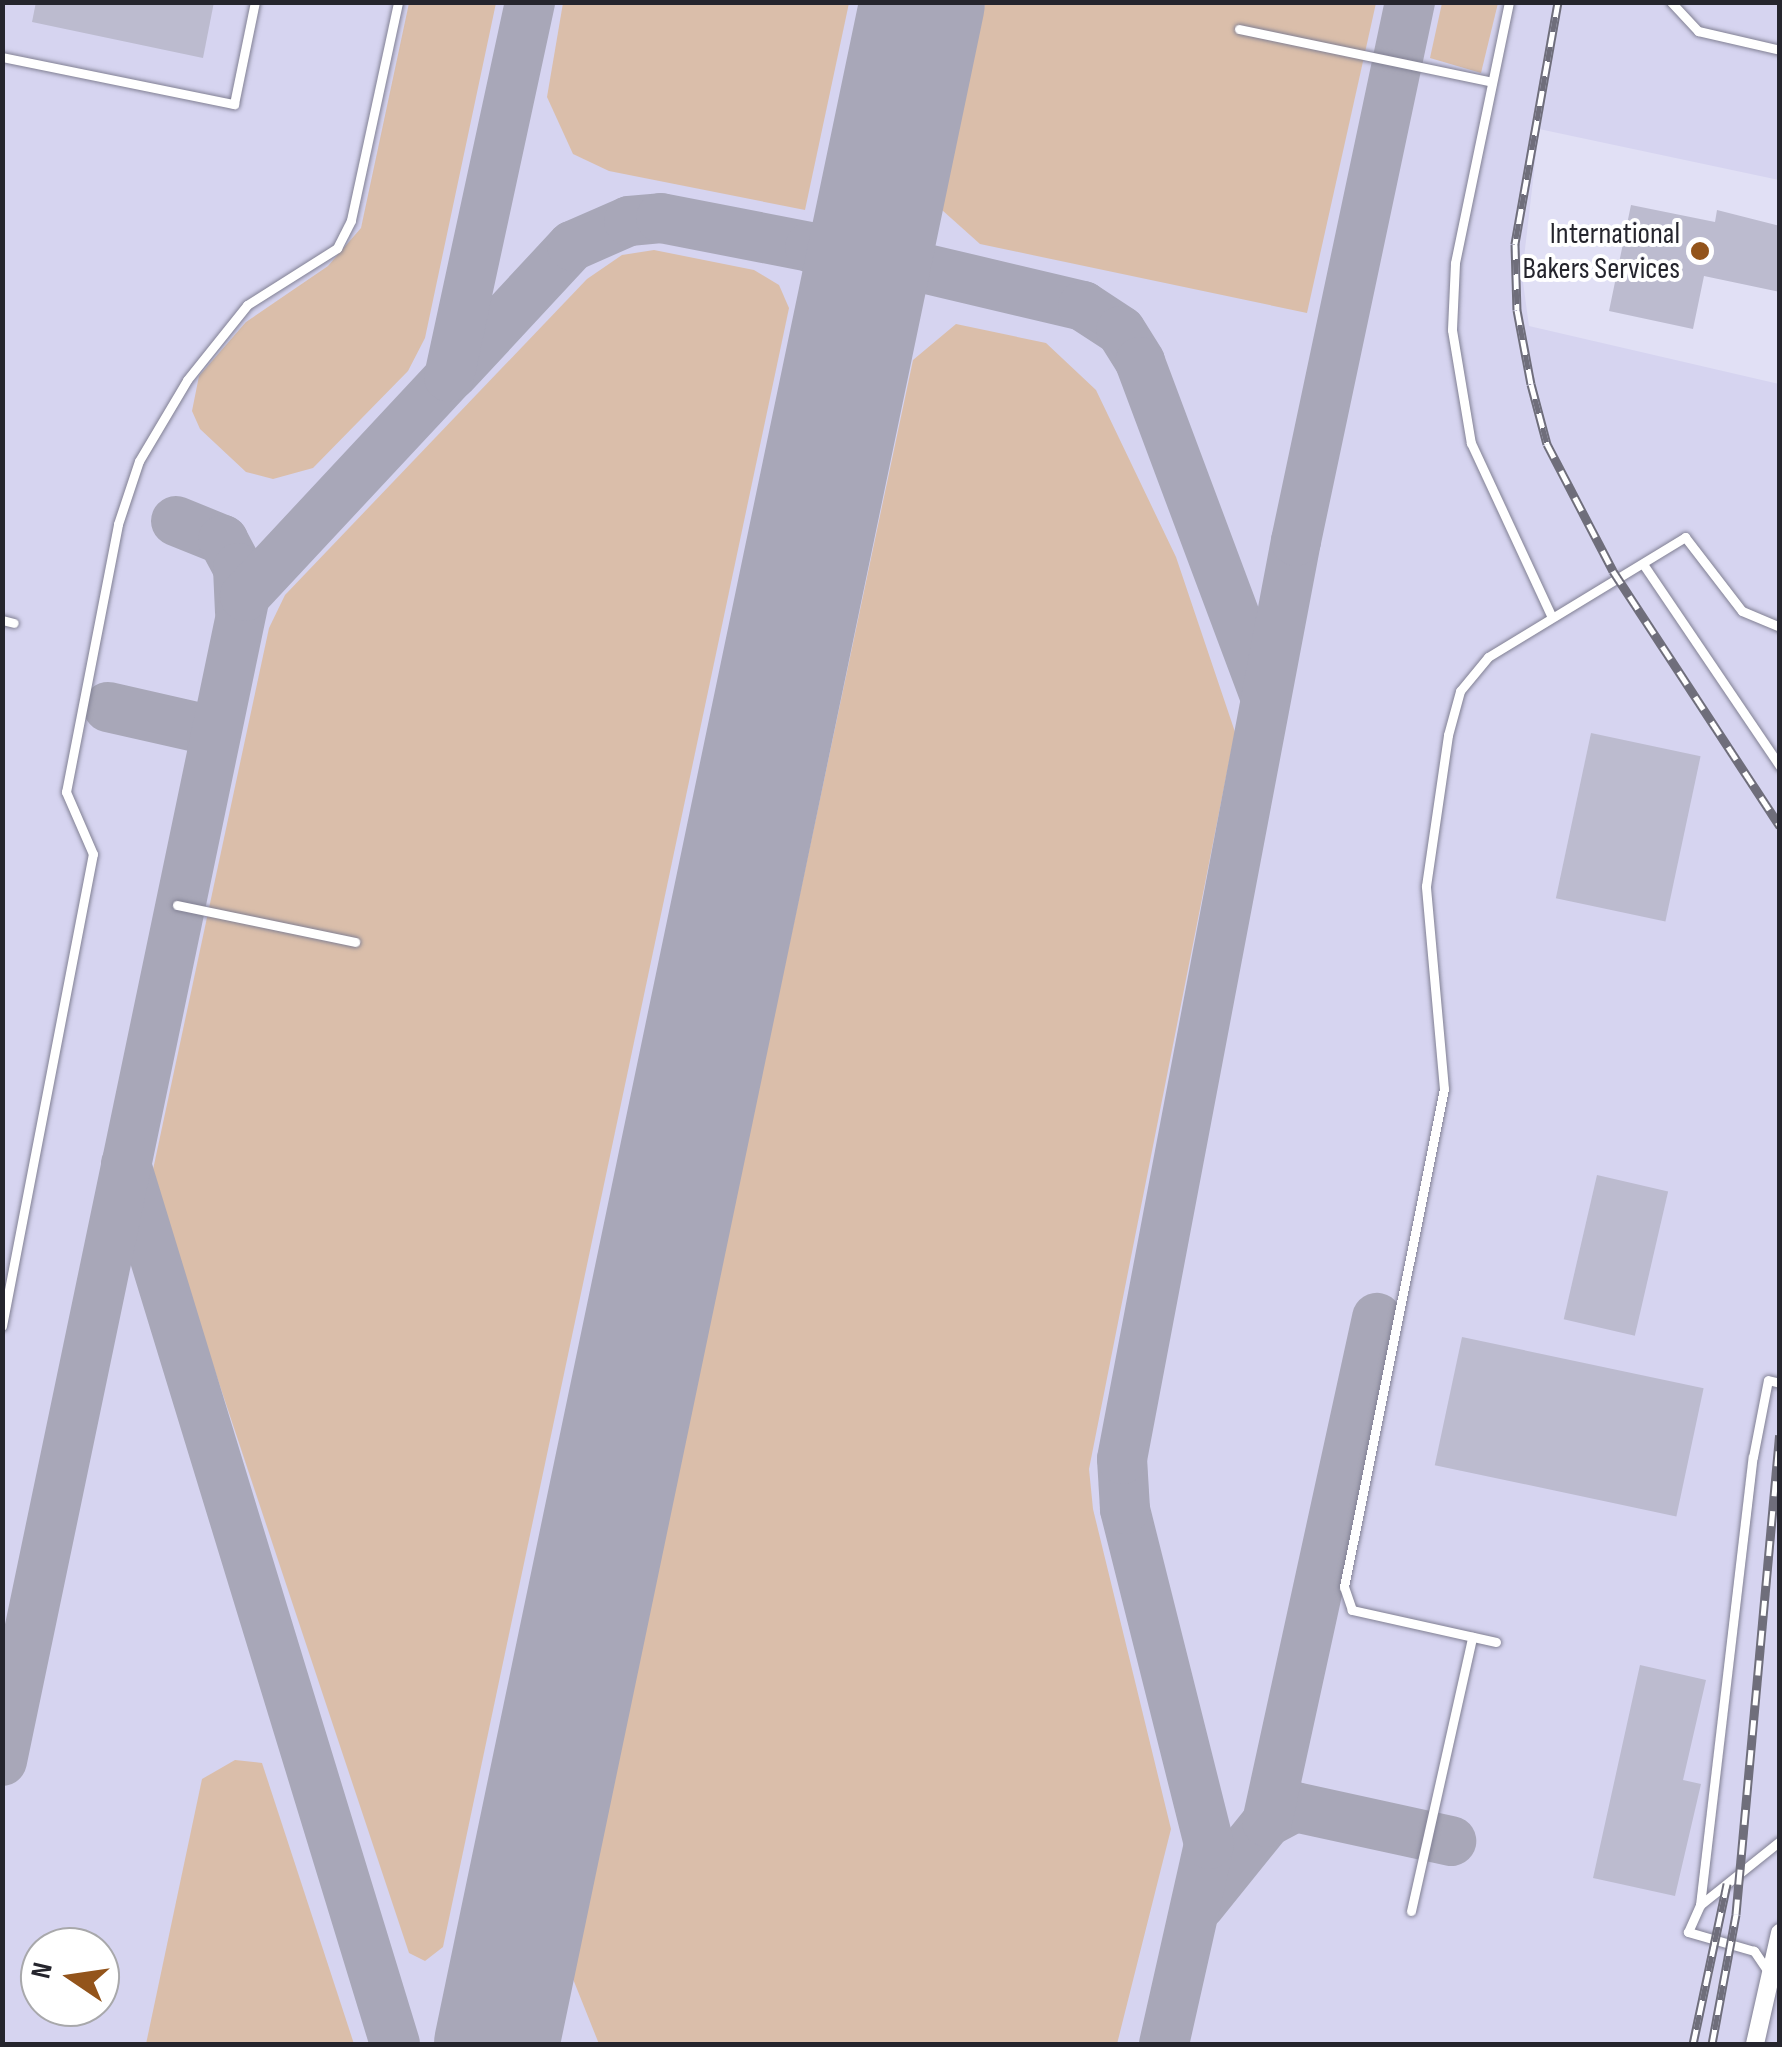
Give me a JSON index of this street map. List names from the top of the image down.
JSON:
{
  "places": ["International Bakers Services"],
  "north": "left"
}
